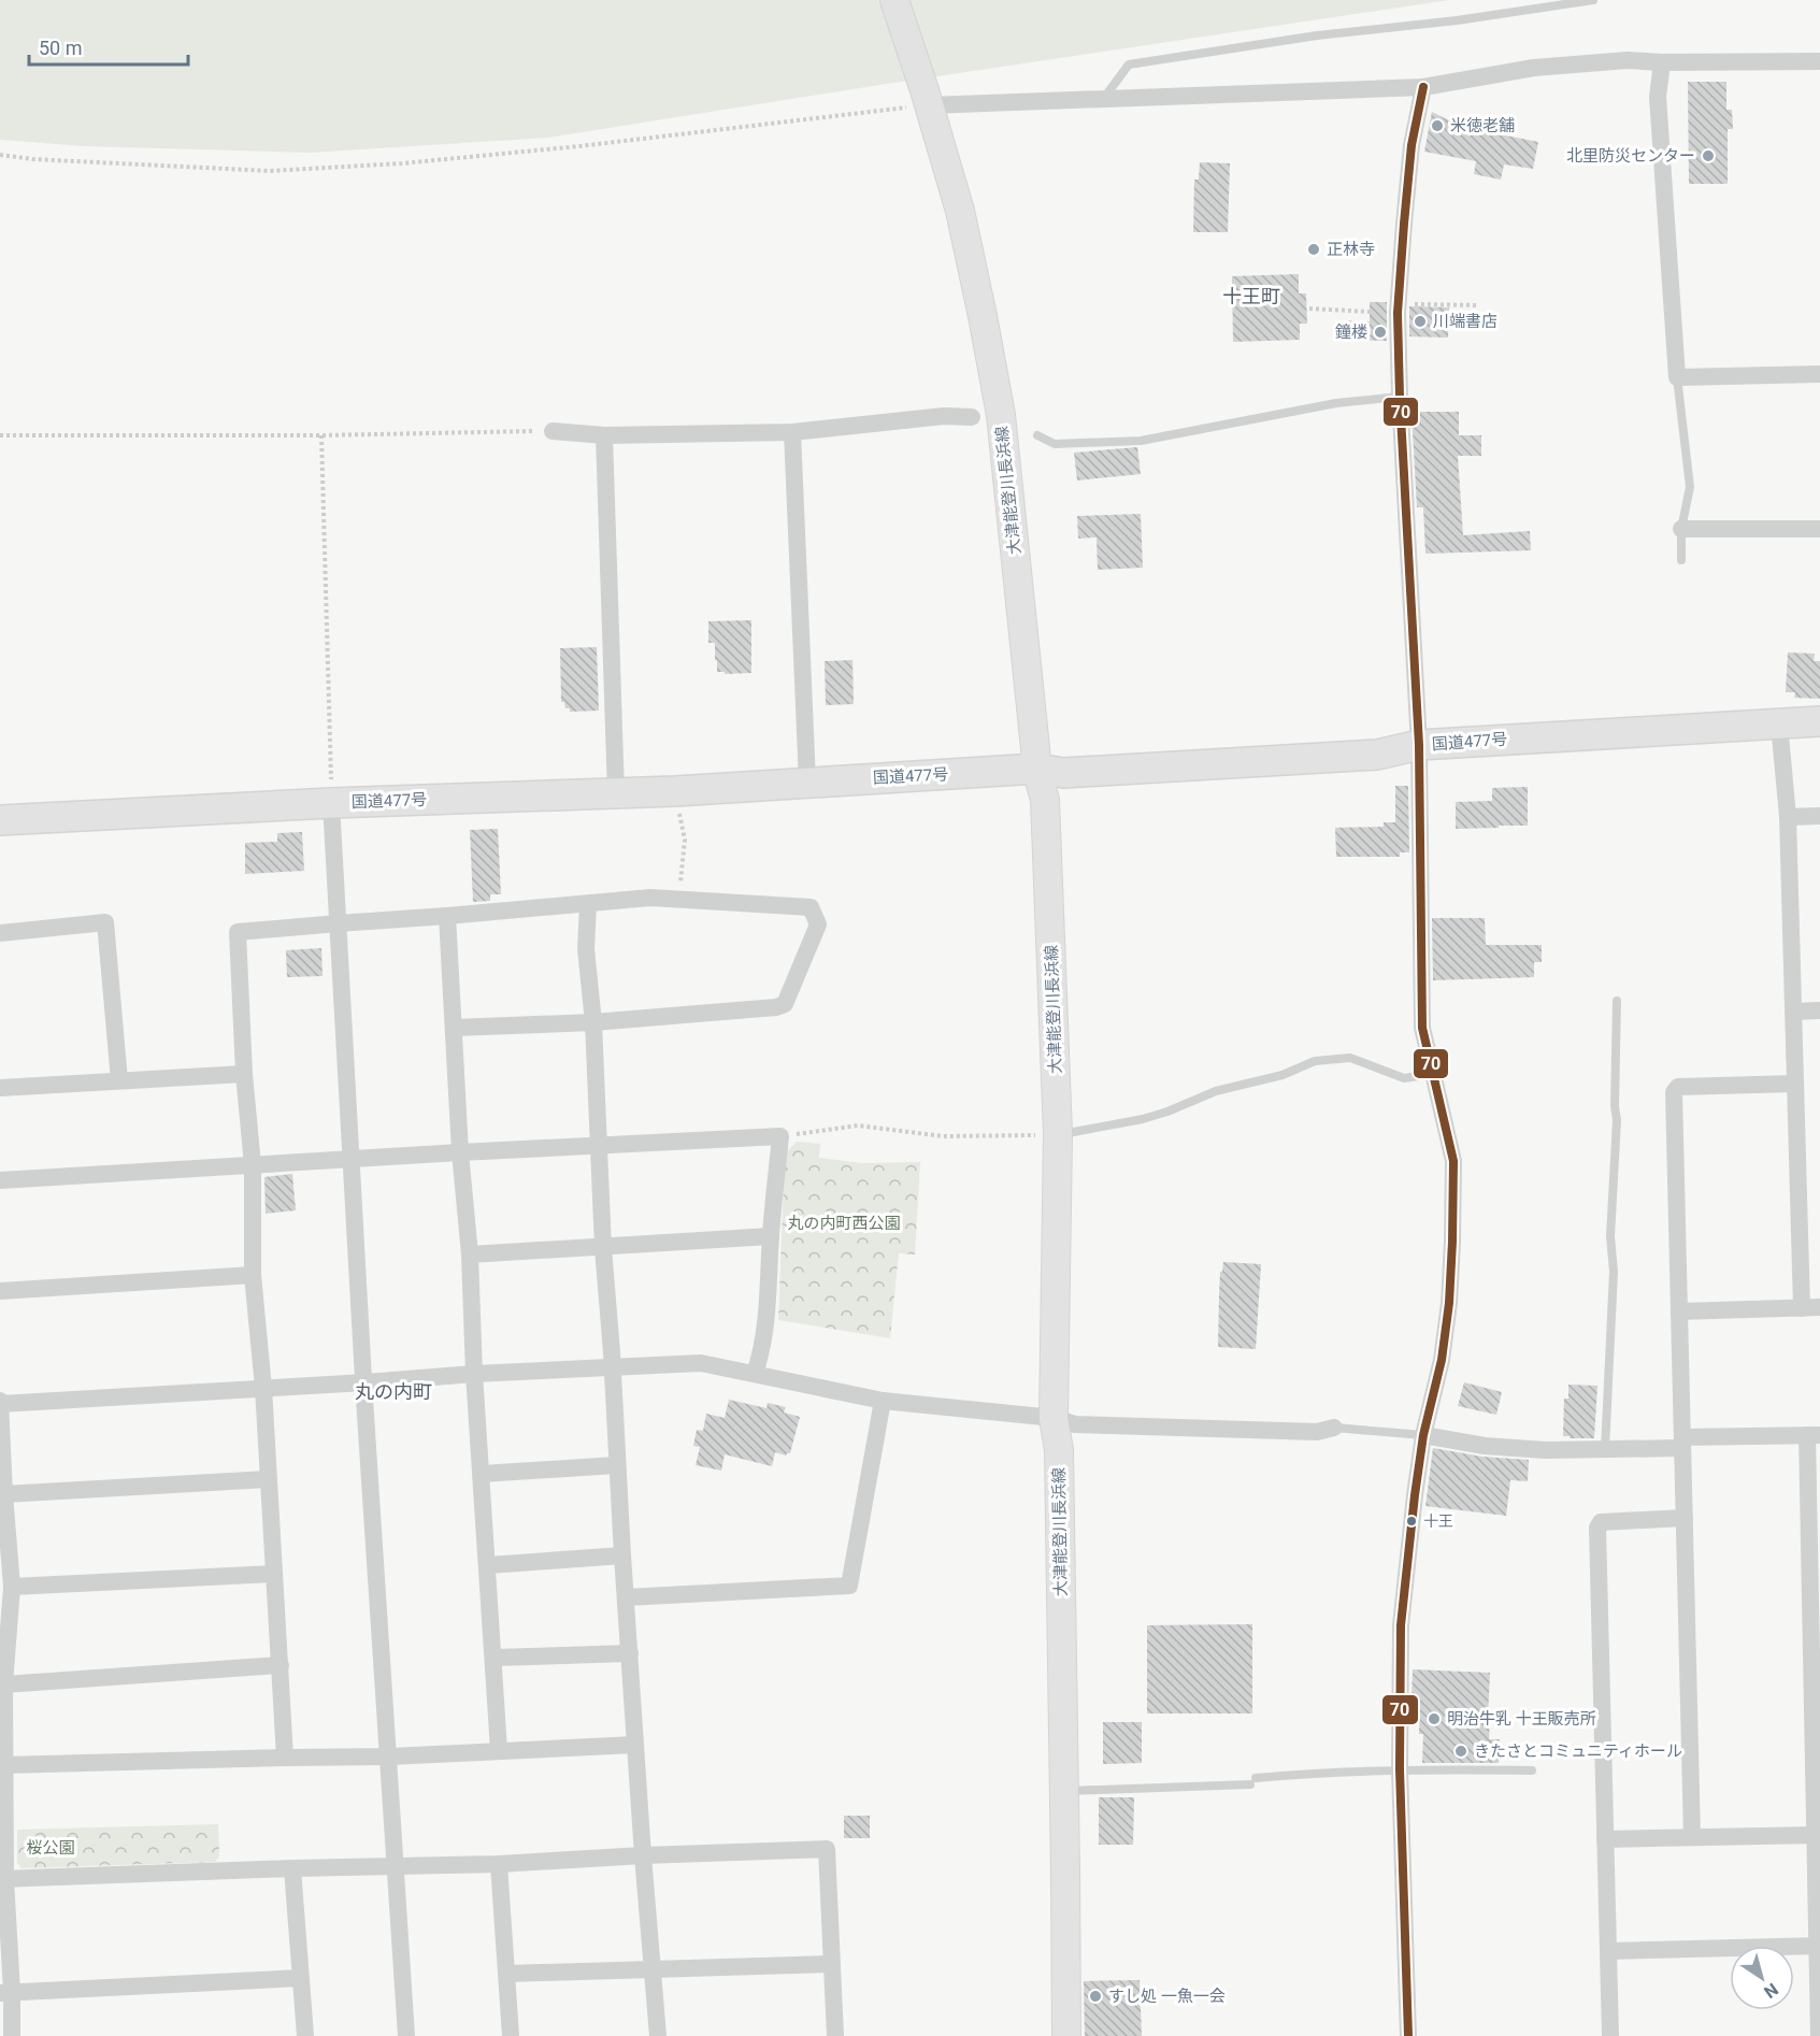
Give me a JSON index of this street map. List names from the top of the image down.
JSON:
{
  "streets": {
    "highway": ["国道477号"],
    "main road": ["大津能登川長浜線"]
  },
  "crossings": [
    ["大津能登川長浜線", "国道477号"]
  ],
  "districts": ["十王町", "丸の内町"],
  "parks": ["丸の内町西公園", "桜公園"],
  "places": [
    "米徳老舗",
    "北里防災センター",
    "正林寺",
    "川端書店",
    "鐘楼",
    "十王",
    "明治牛乳 十王販売所",
    "きたさとコミュニティホール",
    "すし処 一魚一会"
  ],
  "lines": ["transit line 70"],
  "scale_bar": "50 m",
  "north": "bottom right"
}
